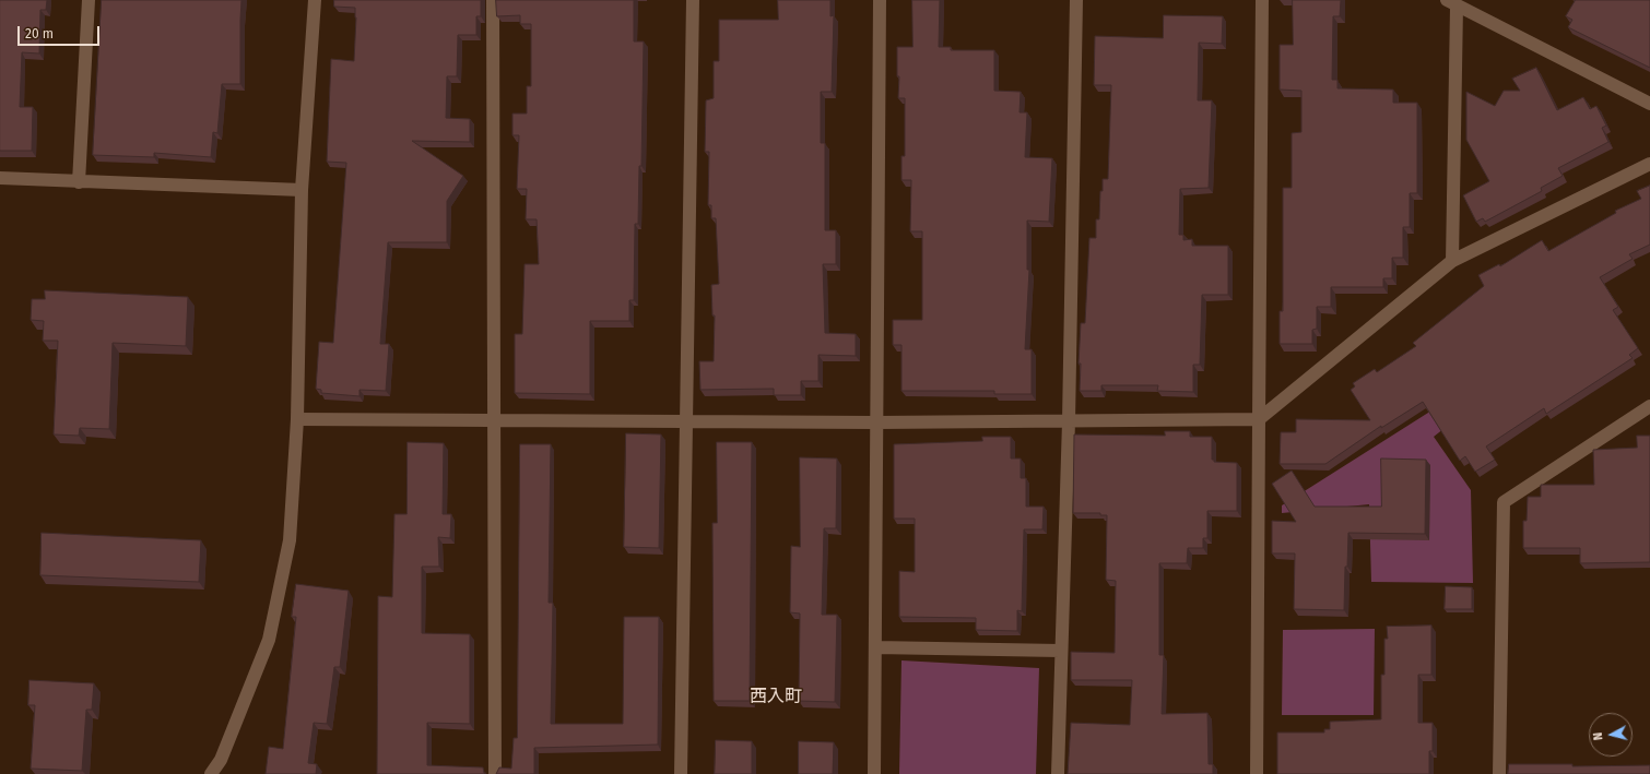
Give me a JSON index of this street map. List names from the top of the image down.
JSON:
{
  "districts": ["西入町"],
  "scale_bar": "20 m",
  "north": "left"
}
